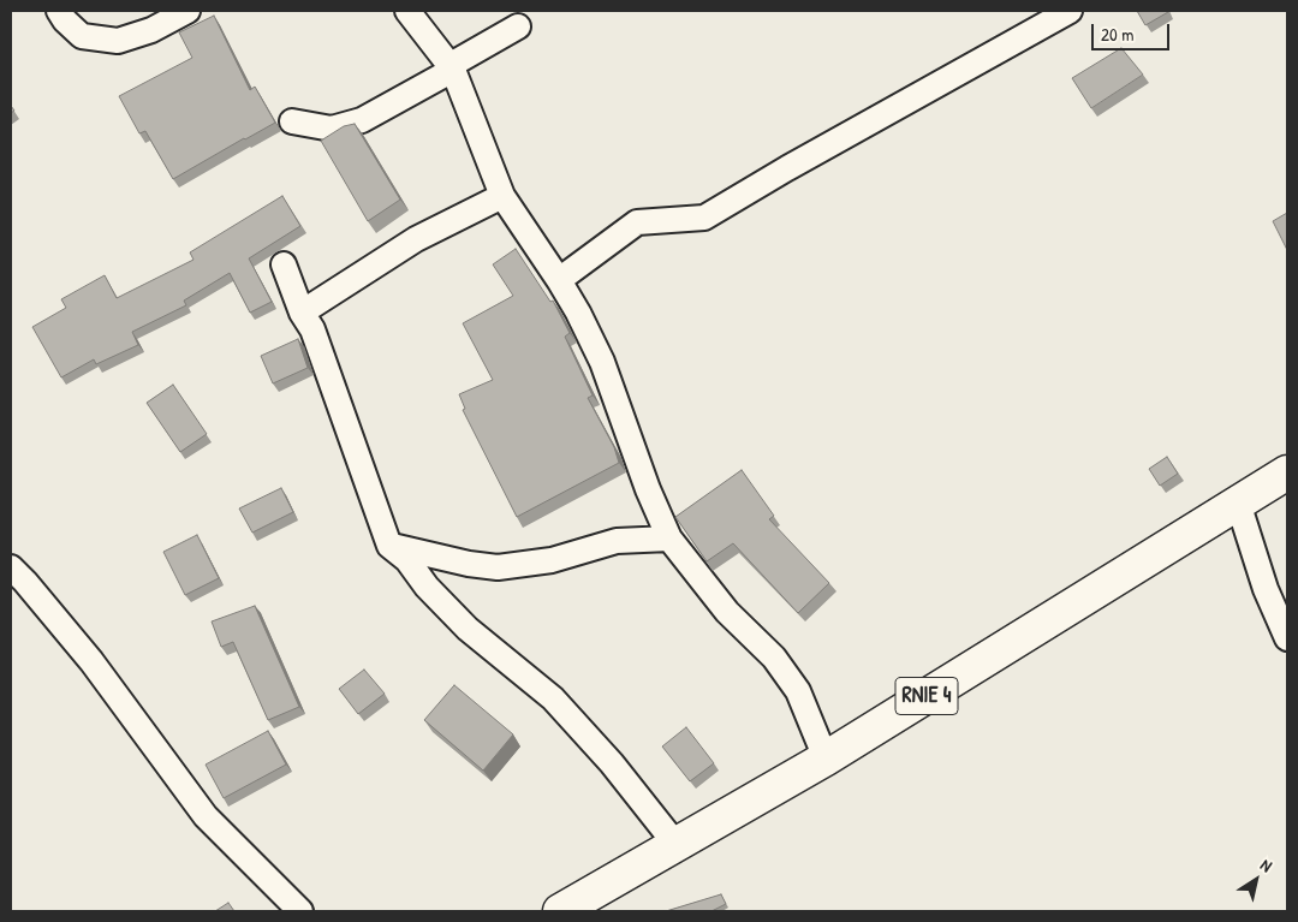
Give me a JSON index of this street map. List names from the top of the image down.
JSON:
{
  "streets": {
    "main road": ["RNIE 4"]
  },
  "scale_bar": "20 m",
  "north": "top right"
}
